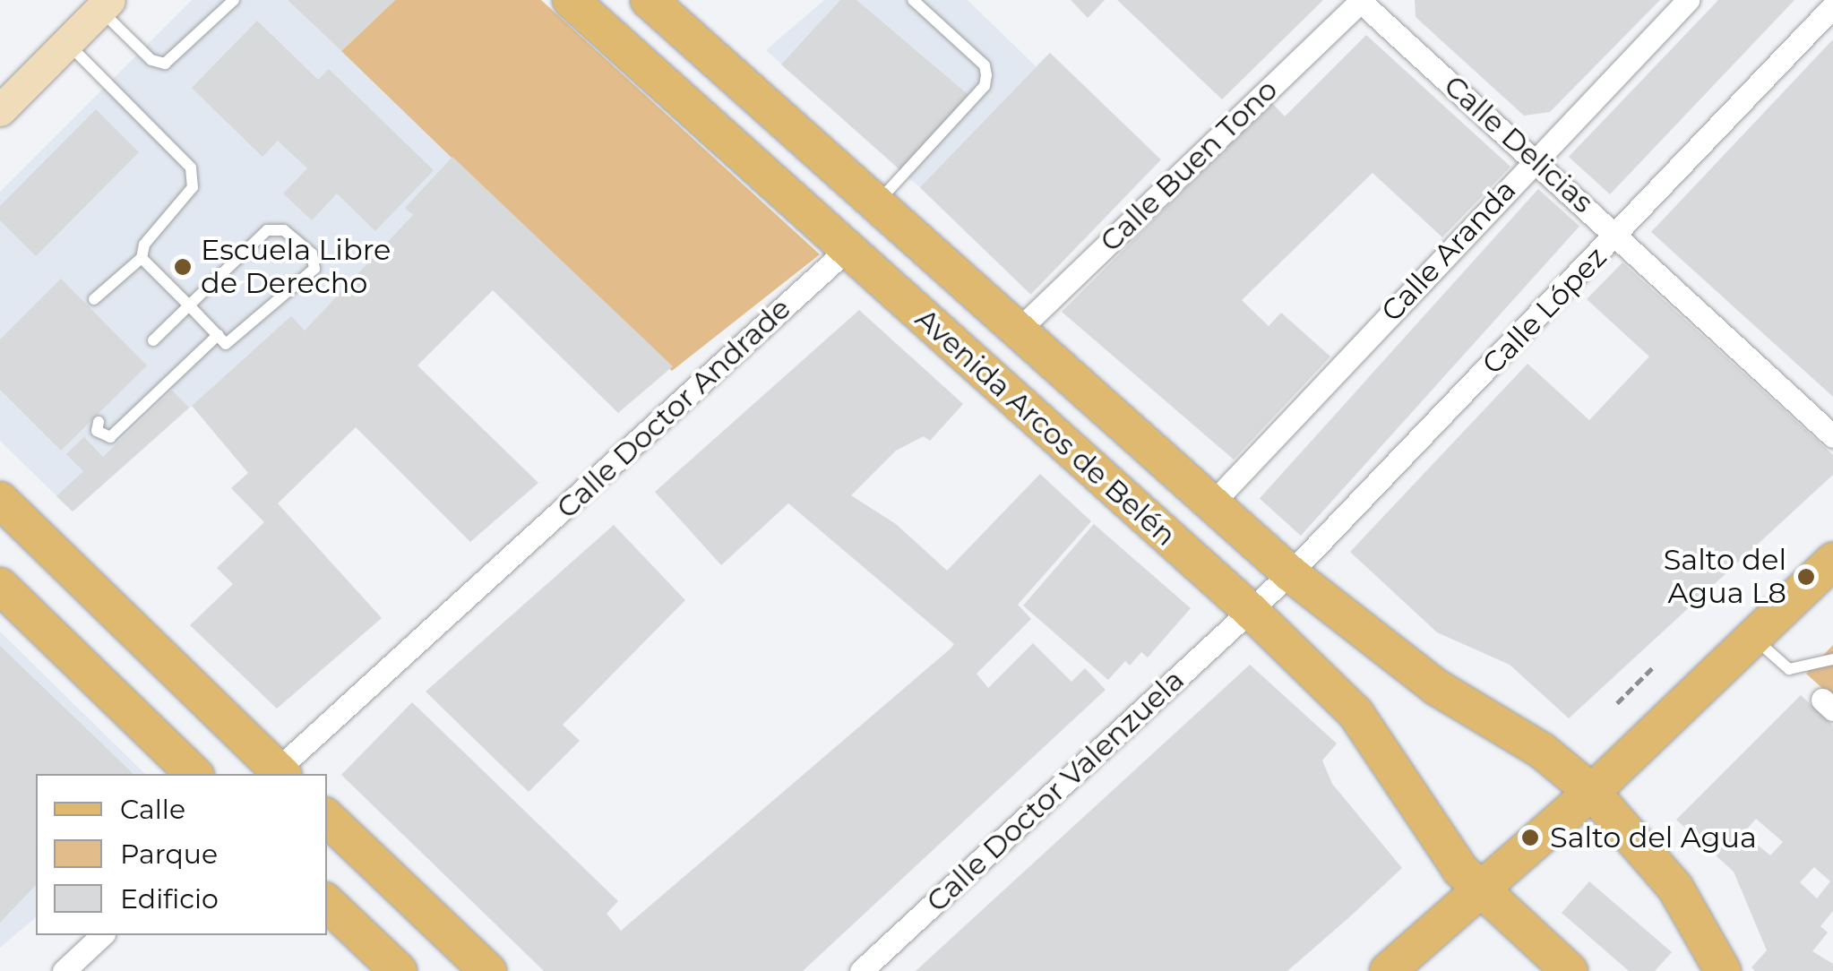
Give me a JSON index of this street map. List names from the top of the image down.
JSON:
{
  "streets": {
    "main road": ["Avenida Arcos de Belén"],
    "street": [
      "Calle Delicias",
      "Calle Buen Tono",
      "Calle Aranda",
      "Calle López",
      "Calle Doctor Andrade",
      "Calle Doctor Valenzuela"
    ]
  },
  "crossings": [
    ["Calle Delicias", "Calle Buen Tono"],
    ["Calle Delicias", "Calle Aranda"],
    ["Calle Delicias", "Calle López"],
    ["Calle Buen Tono", "Avenida Arcos de Belén"],
    ["Calle Aranda", "Avenida Arcos de Belén"],
    ["Calle López", "Avenida Arcos de Belén"],
    ["Calle López", "Calle Doctor Valenzuela"],
    ["Calle Doctor Andrade", "Avenida Arcos de Belén"],
    ["Avenida Arcos de Belén", "Calle Doctor Valenzuela"]
  ],
  "places": ["Escuela Libre de Derecho", "Salto del Agua L8", "Salto del Agua"],
  "legend": ["Calle", "Parque", "Edificio"]
}
